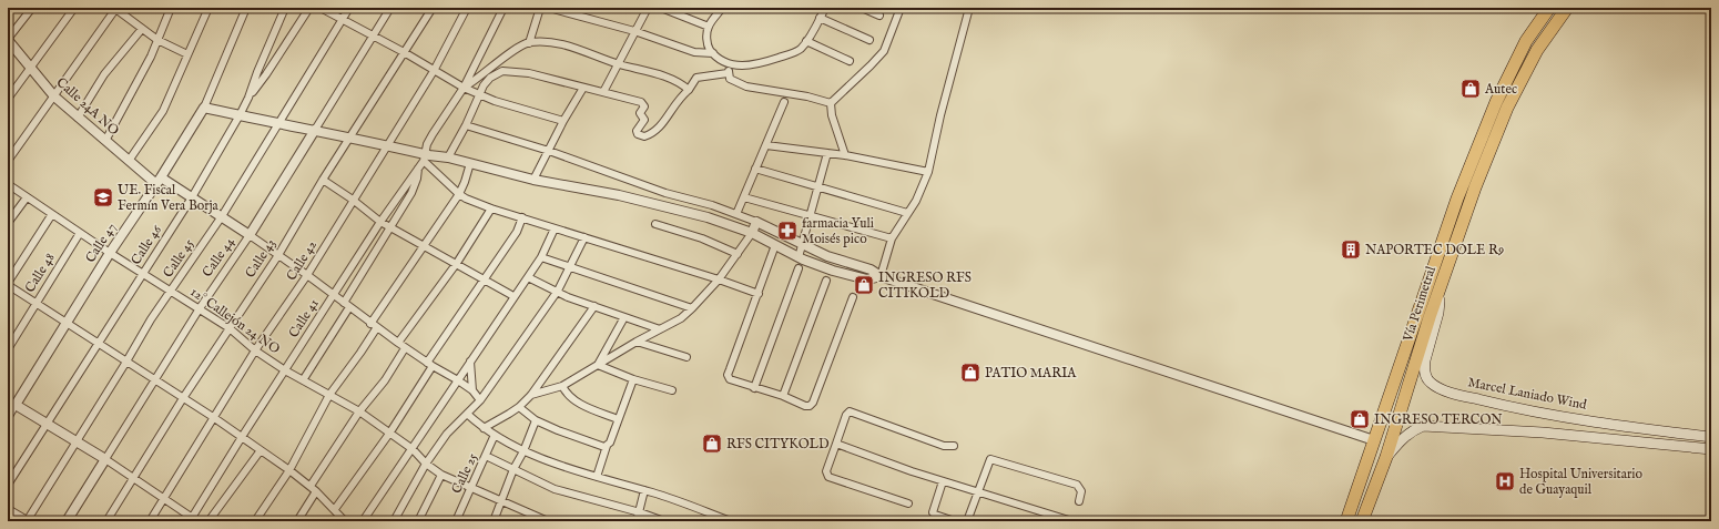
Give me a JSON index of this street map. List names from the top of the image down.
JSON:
{
  "streets": {
    "highway": ["Vía Perimetral"],
    "main road": ["Marcel Laniado Wind"],
    "street": [
      "Calle 24A NO",
      "Calle 47",
      "Calle 46",
      "Calle 44",
      "Calle 45",
      "Calle 43",
      "Calle 42",
      "Calle 48",
      "Calle 41",
      "12° Callejón 24 NO",
      "Calle 25"
    ]
  },
  "crossings": [
    ["Calle 24A NO", "Calle 47"],
    ["Calle 24A NO", "Calle 46"],
    ["Calle 24A NO", "Calle 44"],
    ["Calle 24A NO", "Calle 45"],
    ["Calle 47", "12° Callejón 24 NO"],
    ["Calle 46", "12° Callejón 24 NO"],
    ["Calle 44", "12° Callejón 24 NO"],
    ["Calle 45", "12° Callejón 24 NO"],
    ["Calle 43", "12° Callejón 24 NO"],
    ["Calle 42", "12° Callejón 24 NO"],
    ["Calle 48", "12° Callejón 24 NO"],
    ["Vía Perimetral", "Marcel Laniado Wind"],
    ["Calle 41", "12° Callejón 24 NO"],
    ["12° Callejón 24 NO", "Calle 25"]
  ],
  "places": {
    "shop": [
      "Autec",
      "INGRESO RFS CITIKOLD",
      "PATIO MARIA",
      "INGRESO TERCON",
      "RFS CITYKOLD"
    ],
    "school or university": ["UE. Fiscal Fermín Vera Borja"],
    "pharmacy": ["farmacia Yuli Moisés pico"],
    "building": ["NAPORTEC DOLE R9"],
    "hospital": ["Hospital Universitario de Guayaquil"]
  }
}
